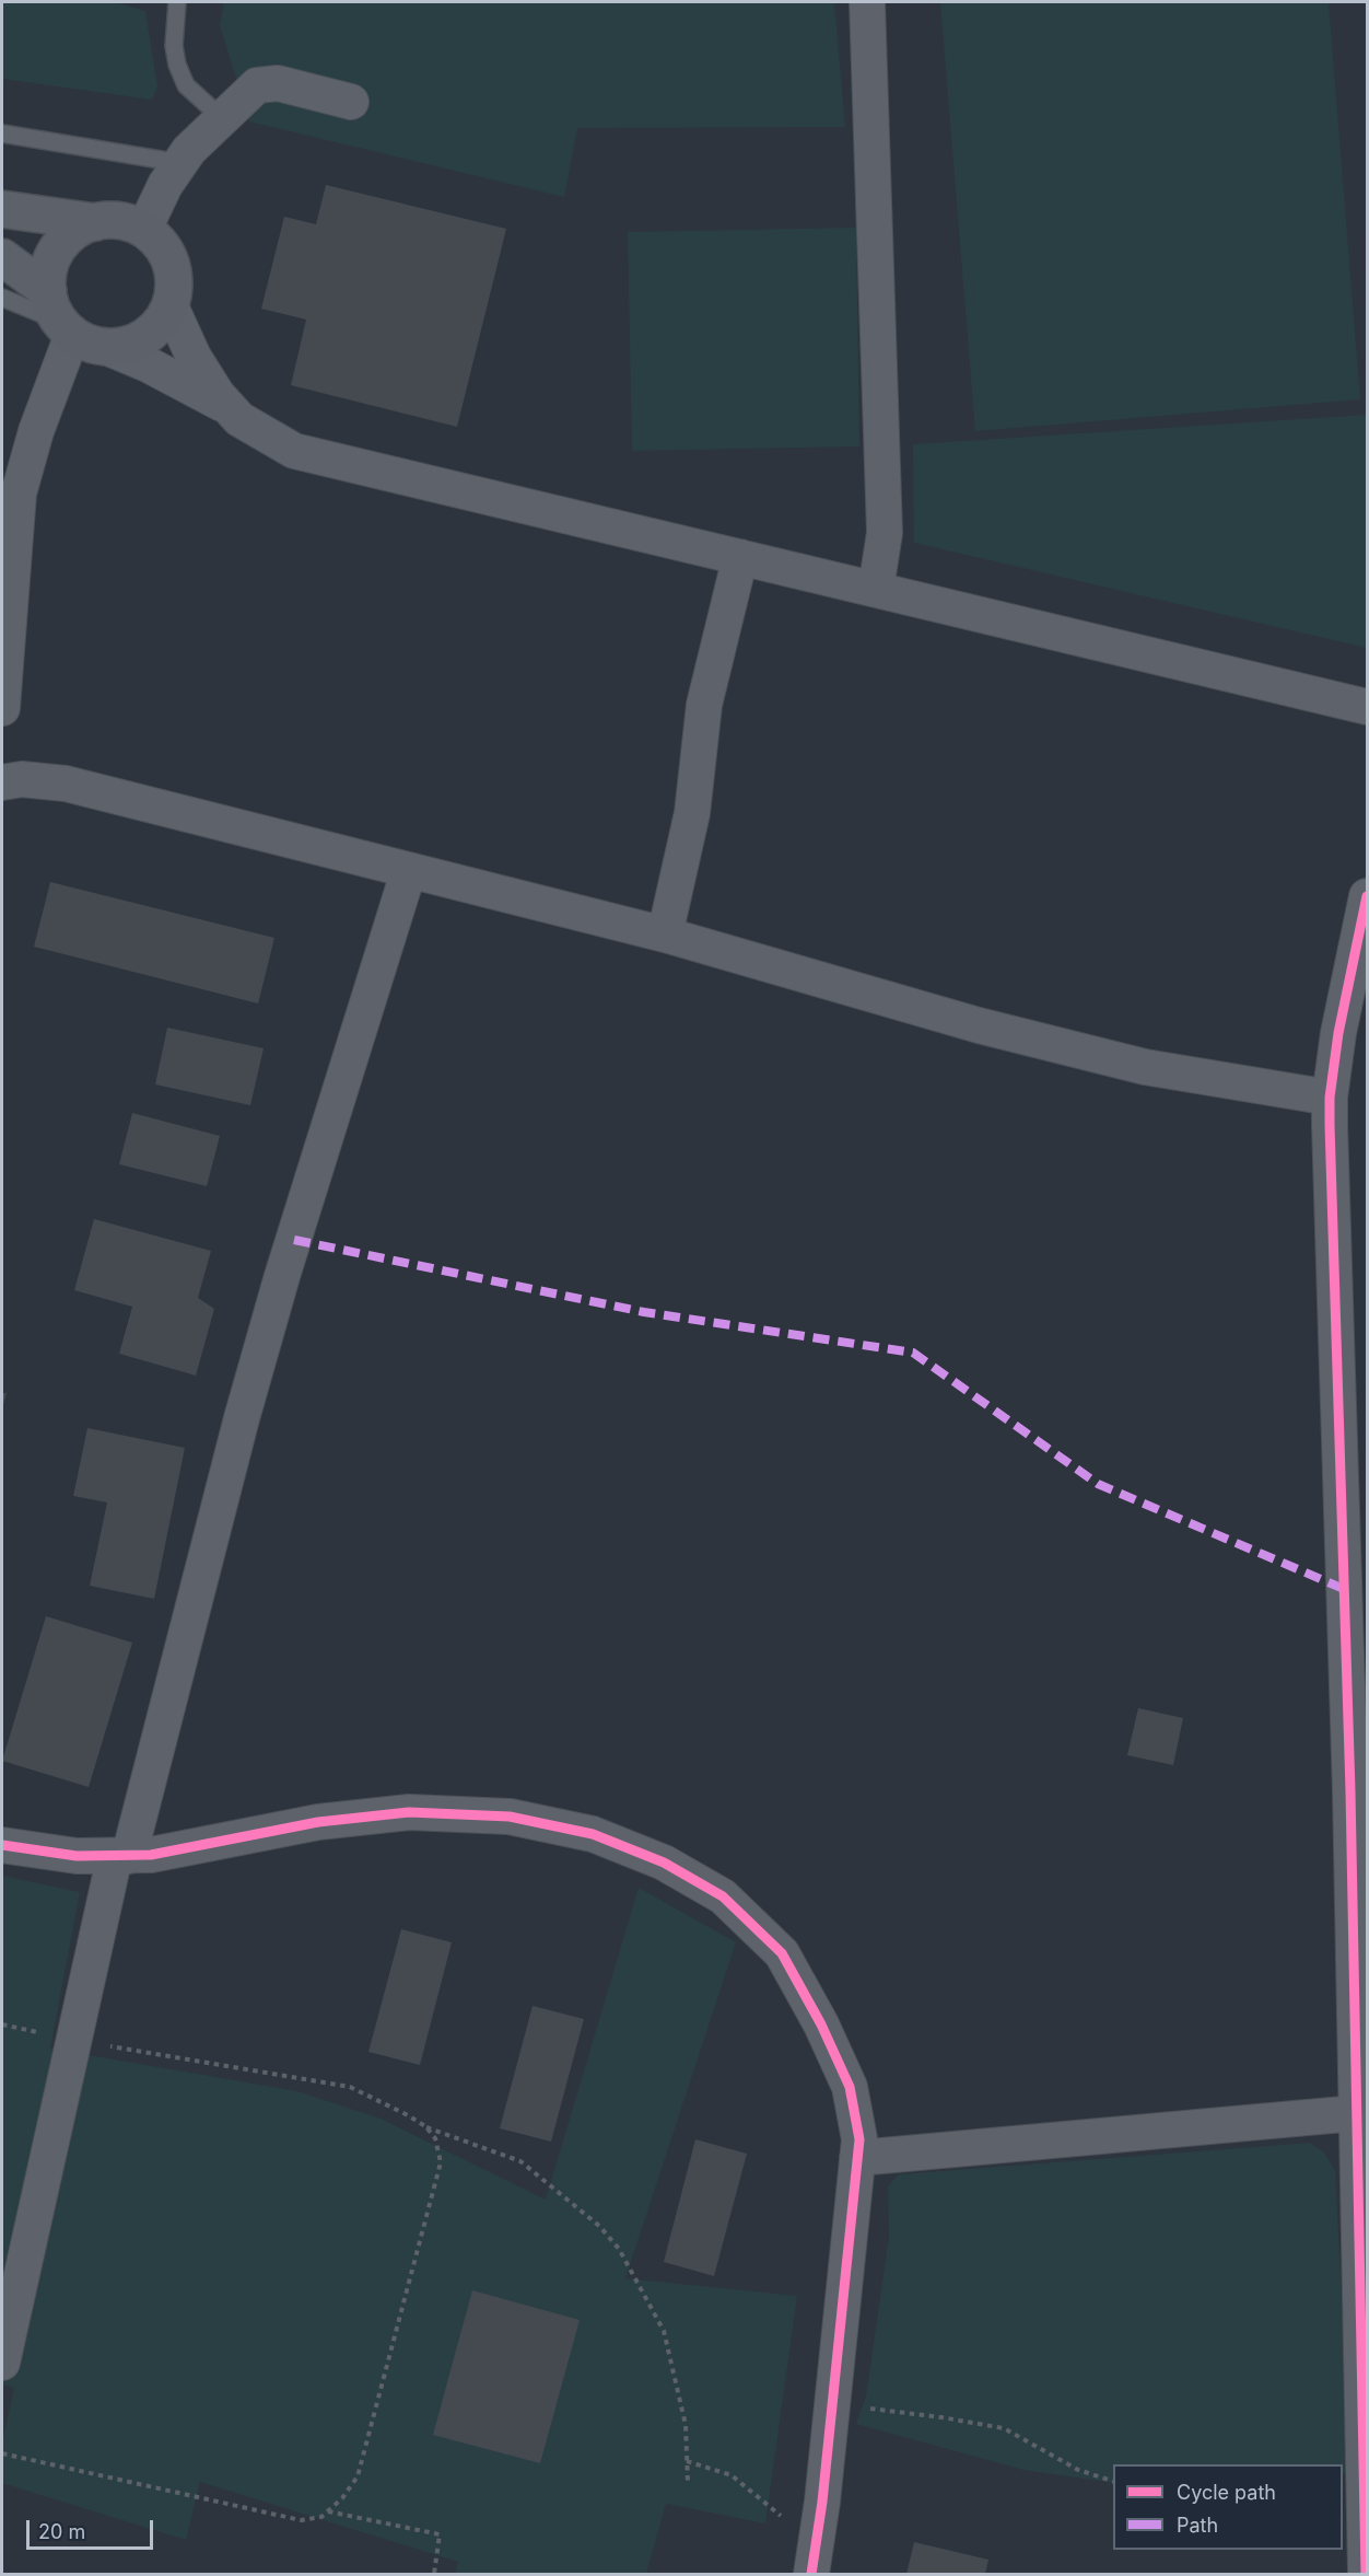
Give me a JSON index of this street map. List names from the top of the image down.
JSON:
{
  "legend": ["Cycle path", "Path"],
  "scale_bar": "20 m"
}
